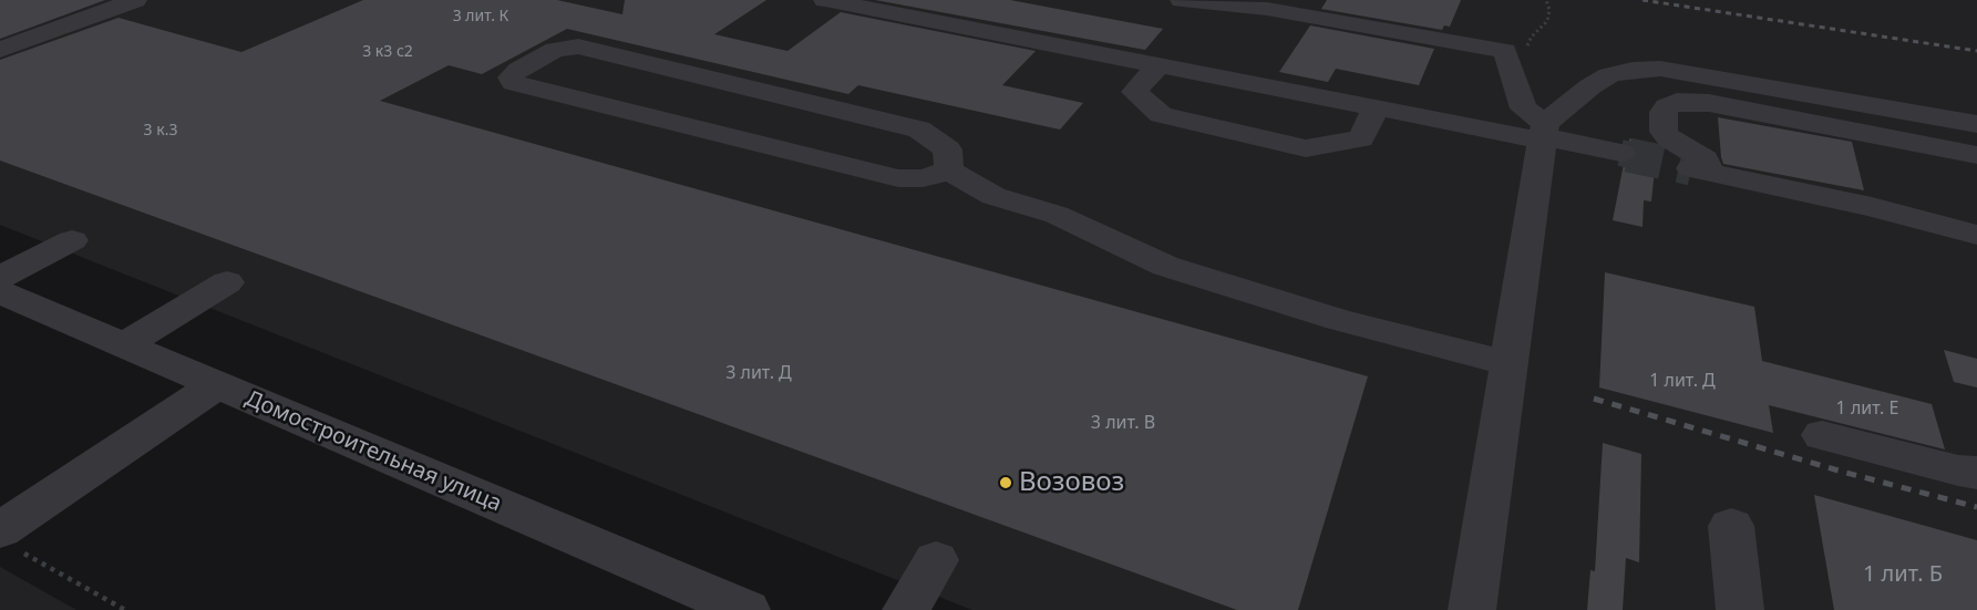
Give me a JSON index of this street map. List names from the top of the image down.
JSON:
{
  "streets": {
    "street": ["Домостроительная улица"]
  },
  "places": ["Возовоз"],
  "house_numbers": [
    "3 лит. К",
    "3 к3 с2",
    "3 к.3",
    "3 лит. Д",
    "1 лит. Д",
    "1 лит. Е",
    "3 лит. В",
    "1 лит. Б"
  ]
}
